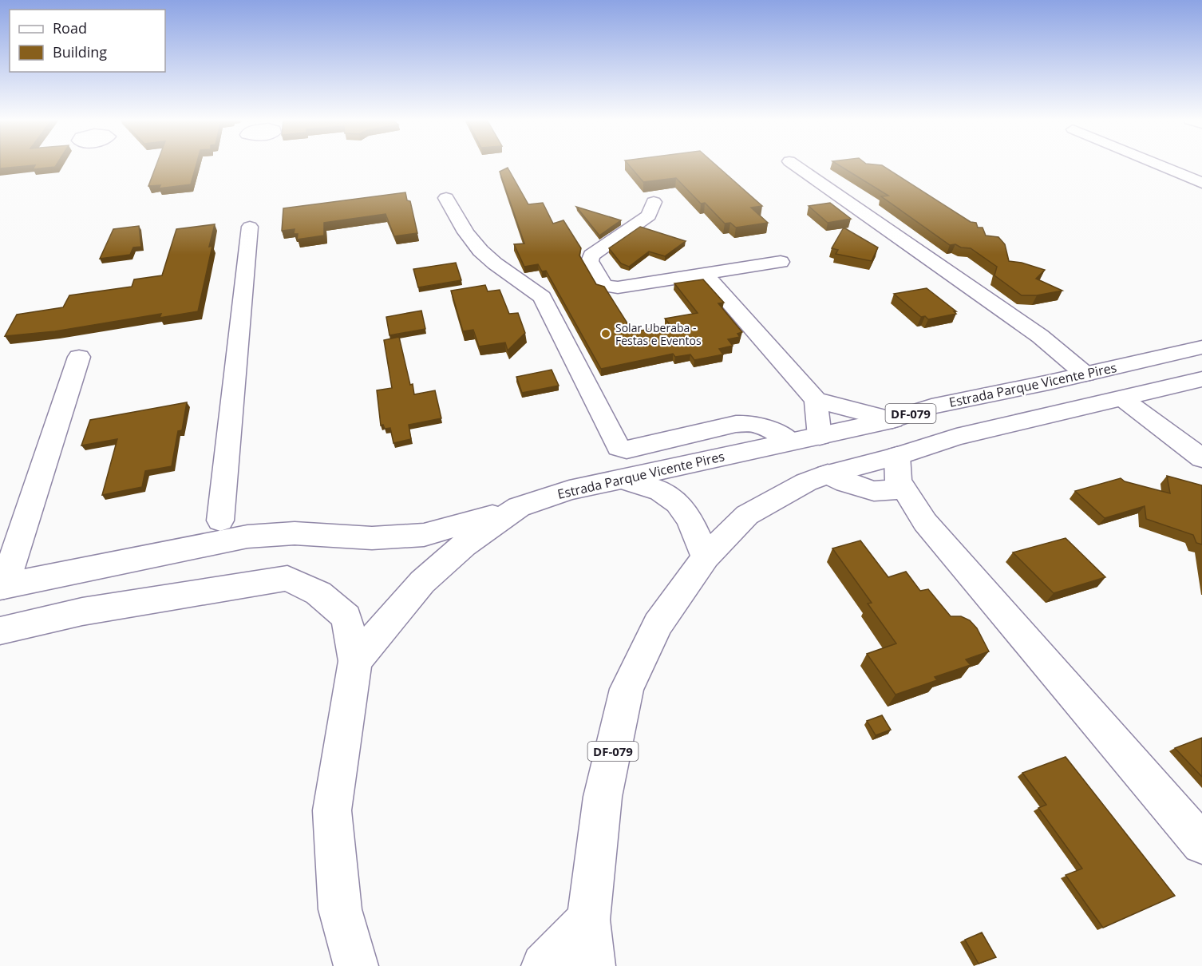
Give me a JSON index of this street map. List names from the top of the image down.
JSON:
{
  "streets": {
    "street": ["Estrada Parque Vicente Pires", "DF-079"]
  },
  "places": ["Solar Uberaba - Festas e Eventos"],
  "legend": ["Road", "Building"]
}
